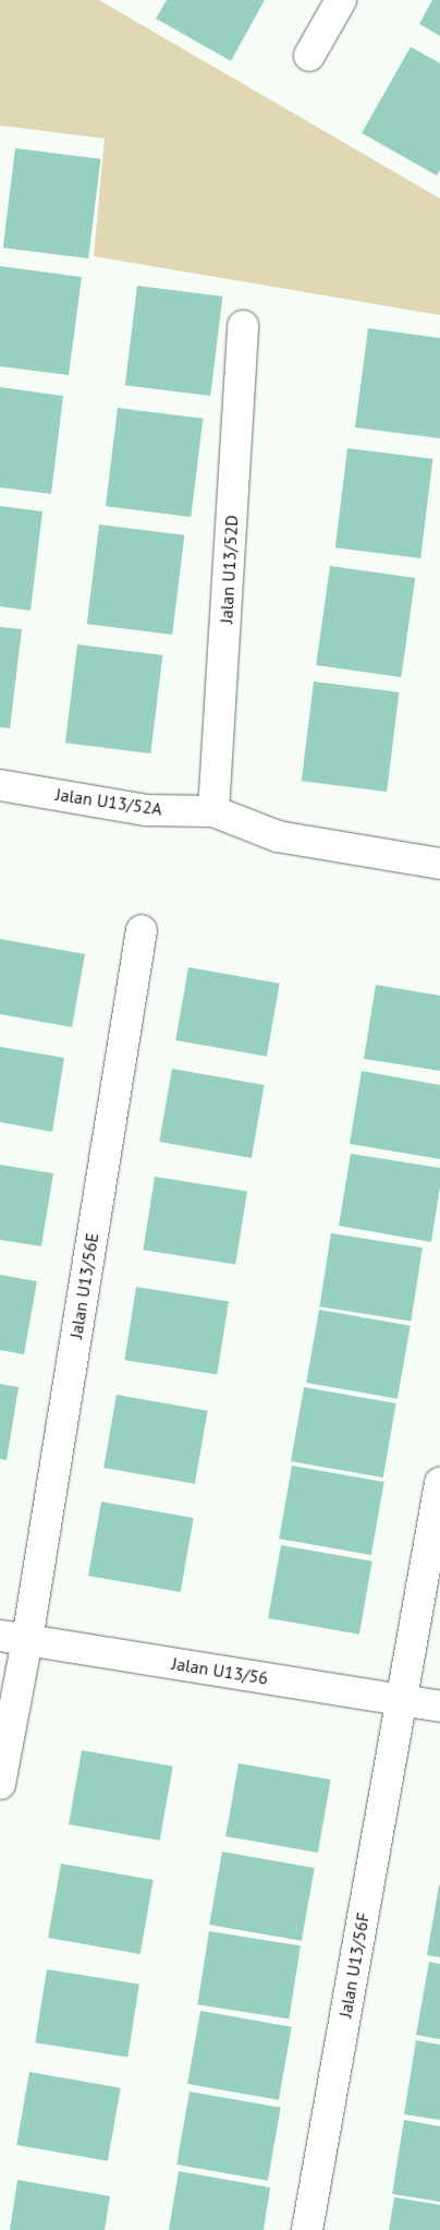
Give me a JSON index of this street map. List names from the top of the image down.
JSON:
{
  "streets": {
    "street": [
      "Jalan U13/52D",
      "Jalan U13/52A",
      "Jalan U13/56E",
      "Jalan U13/56",
      "Jalan U13/56F"
    ]
  },
  "crossings": [
    ["Jalan U13/52D", "Jalan U13/52A"],
    ["Jalan U13/56E", "Jalan U13/56"],
    ["Jalan U13/56", "Jalan U13/56F"]
  ]
}
